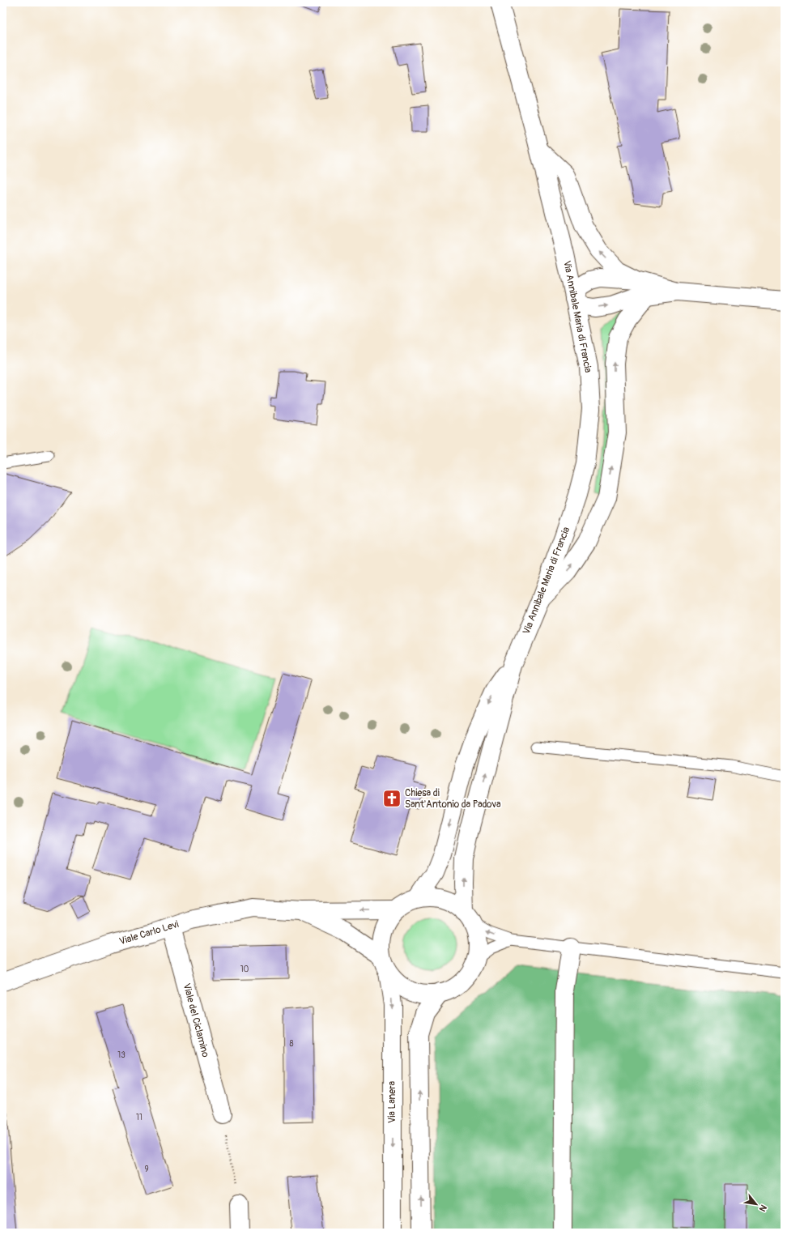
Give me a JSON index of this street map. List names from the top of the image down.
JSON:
{
  "streets": {
    "main road": [
      "Via Annibale Maria di Francia",
      "Viale Carlo Levi",
      "Viale del Ciclamino",
      "Via Lanera"
    ]
  },
  "crossings": [
    ["Via Annibale Maria di Francia", "Viale Carlo Levi"],
    ["Via Annibale Maria di Francia", "Via Lanera"],
    ["Viale Carlo Levi", "Viale del Ciclamino"],
    ["Viale Carlo Levi", "Via Lanera"]
  ],
  "places": {
    "church": ["Chiesa di Sant'Antonio da Padova"]
  },
  "house_numbers": [
    "10",
    "8",
    "13",
    "11",
    "9"
  ],
  "north": "bottom right"
}
